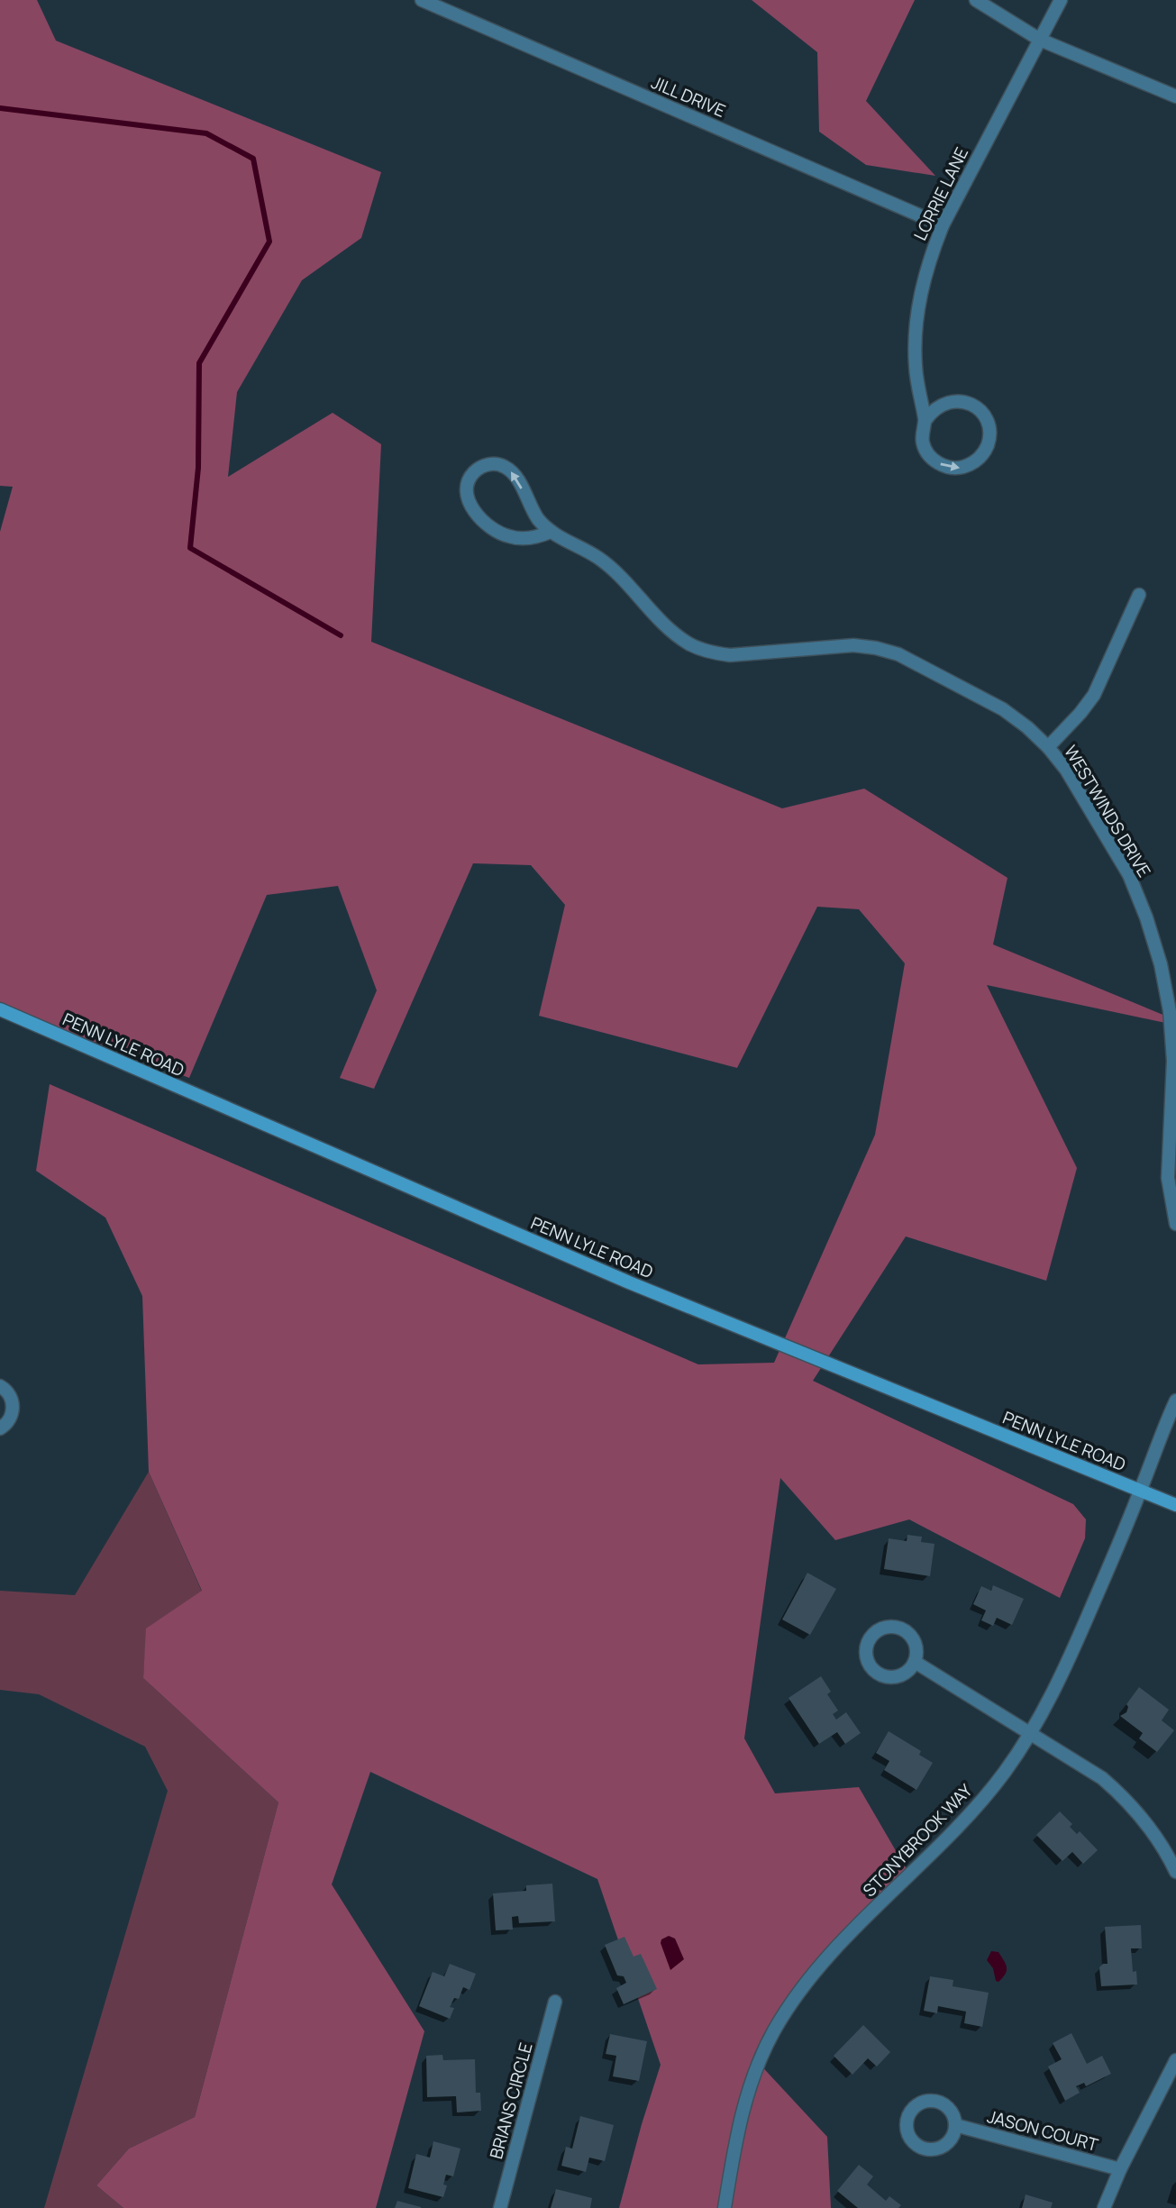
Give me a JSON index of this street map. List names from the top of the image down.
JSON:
{
  "streets": {
    "street": [
      "JILL DRIVE",
      "LORRIE LANE",
      "WESTWINDS DRIVE",
      "PENN LYLE ROAD",
      "STONYBROOK WAY",
      "BRIANS CIRCLE",
      "JASON COURT"
    ]
  },
  "crossings": [
    ["JILL DRIVE", "LORRIE LANE"],
    ["PENN LYLE ROAD", "STONYBROOK WAY"]
  ]
}
